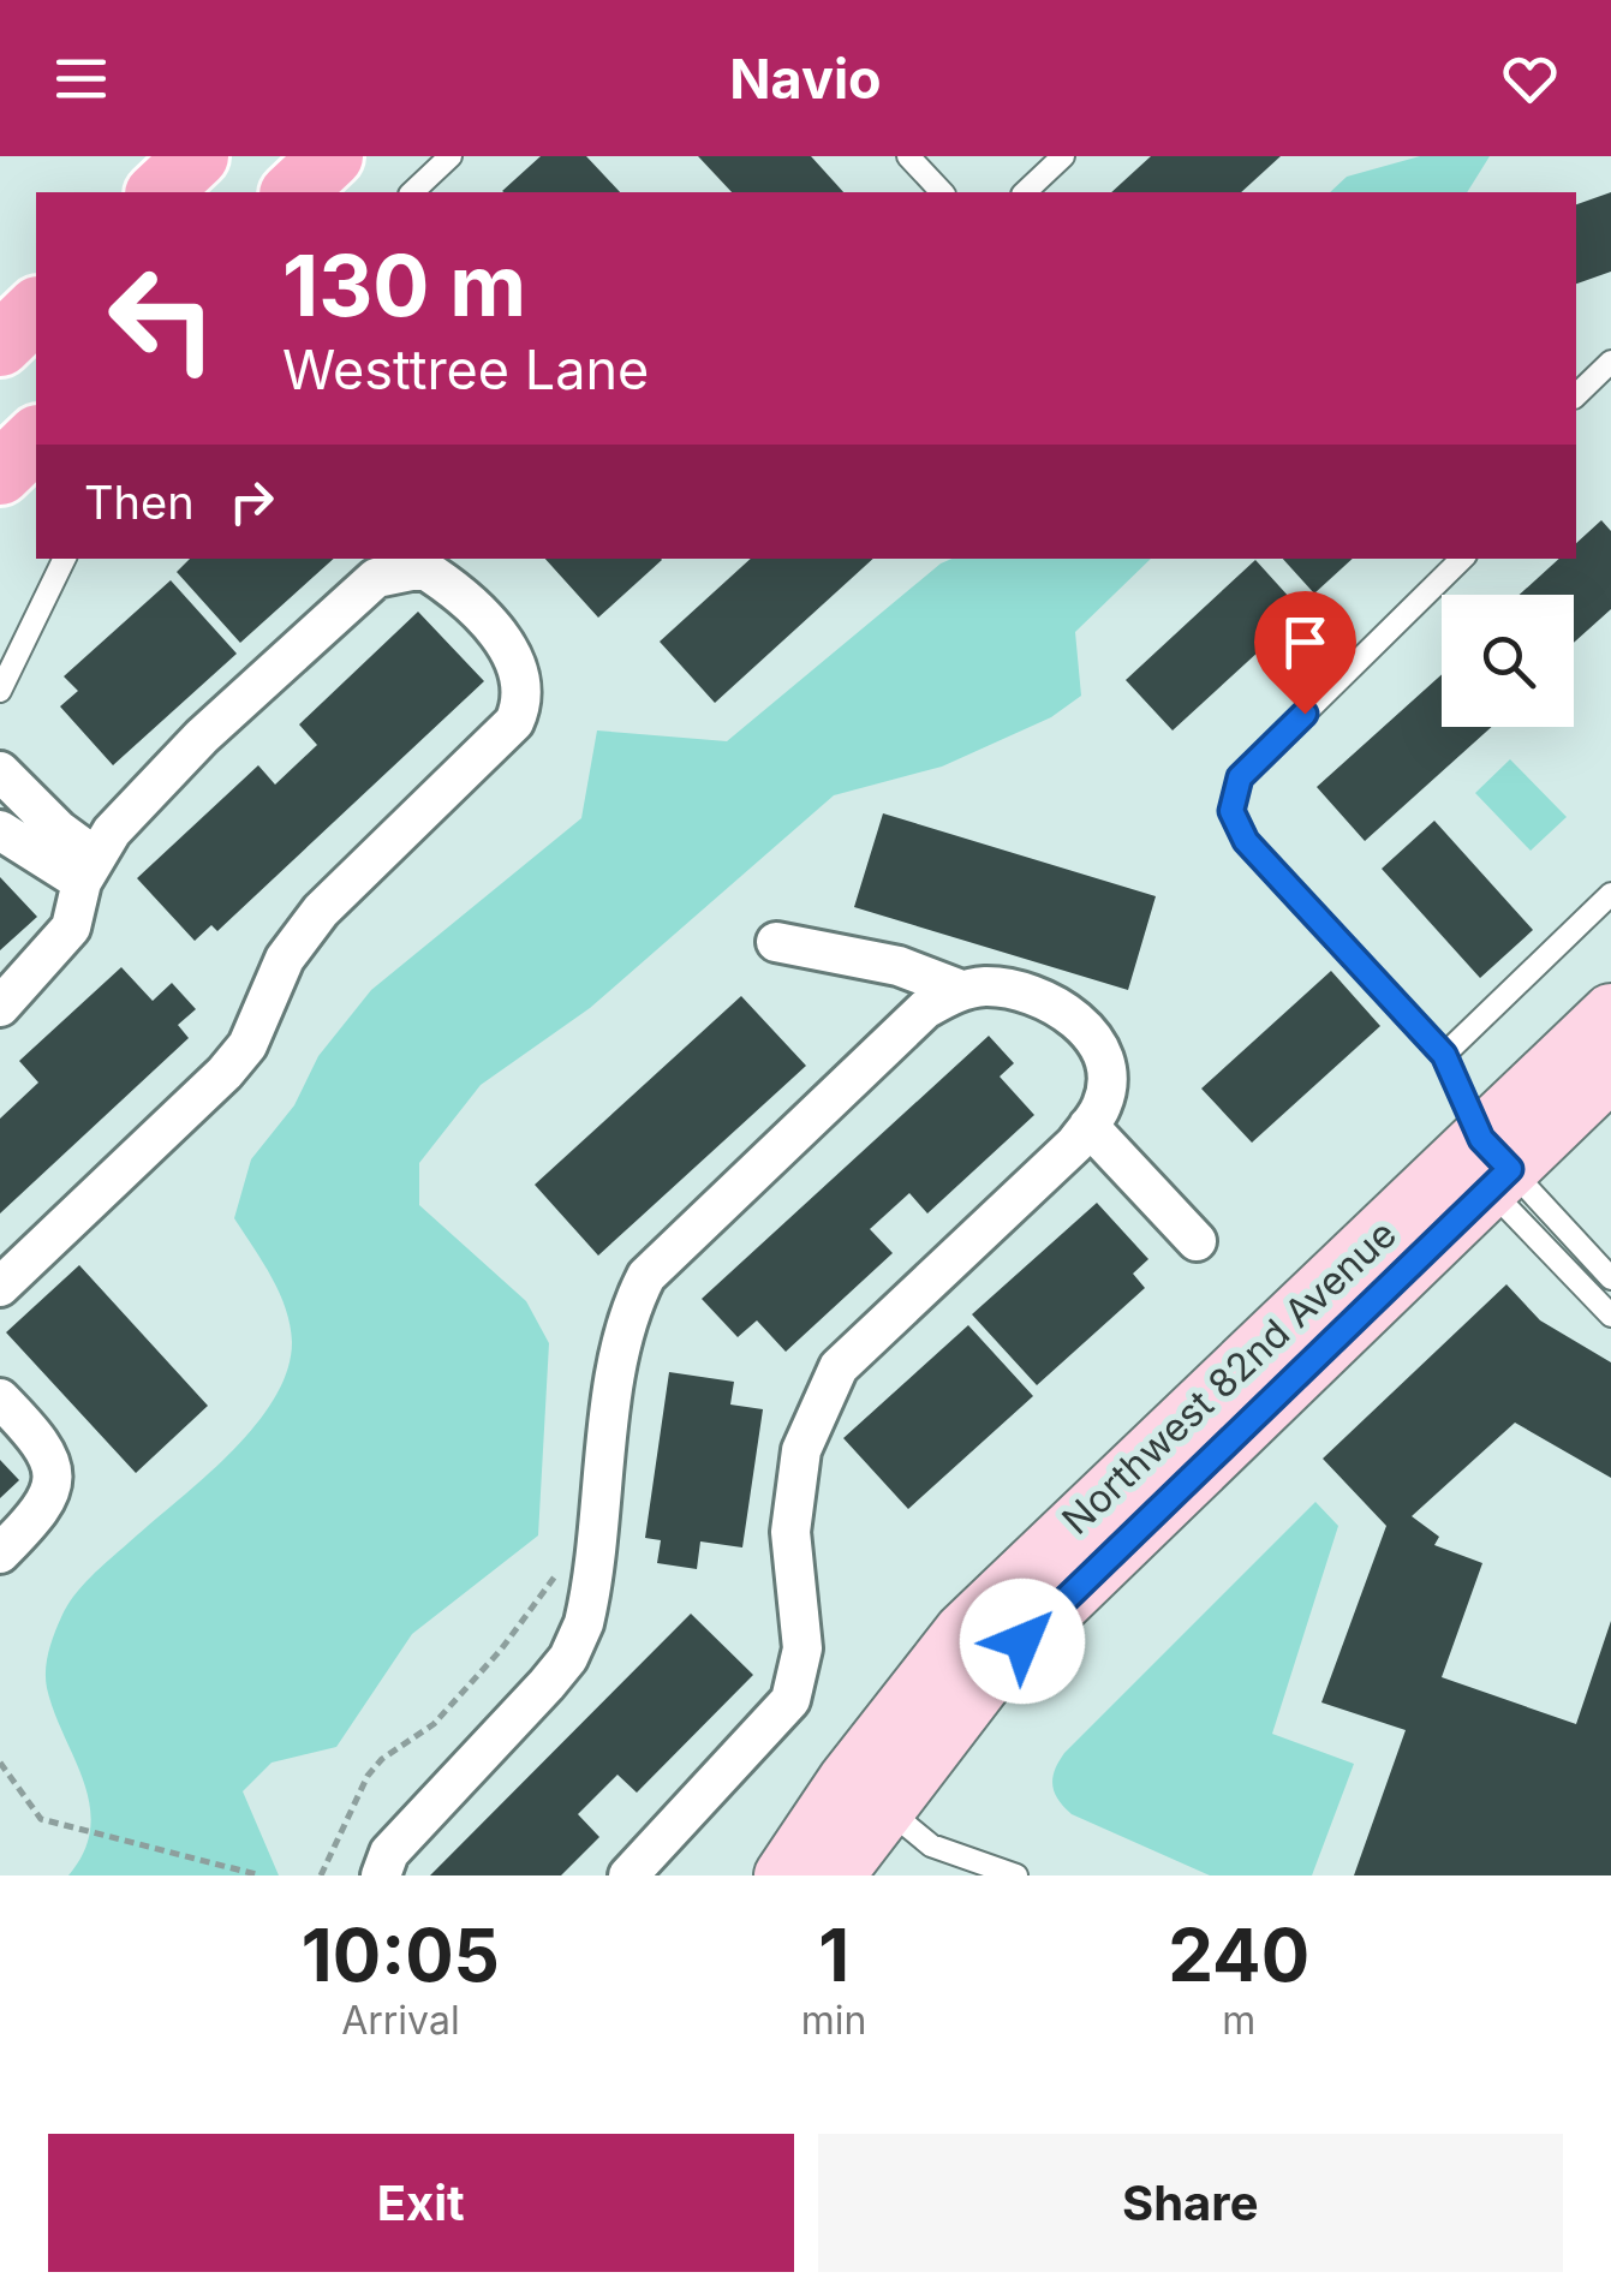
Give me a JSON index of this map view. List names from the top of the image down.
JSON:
{
  "streets": {
    "street": ["Northwest 82nd Avenue"]
  },
  "page": {
    "header": "Navio",
    "turn": ["130 m", "Westtree Lane"],
    "then": "Then",
    "eta": [
      "10:05",
      "Arrival",
      "1",
      "min",
      "240",
      "m"
    ],
    "buttons": ["Exit", "Share"]
  }
}
